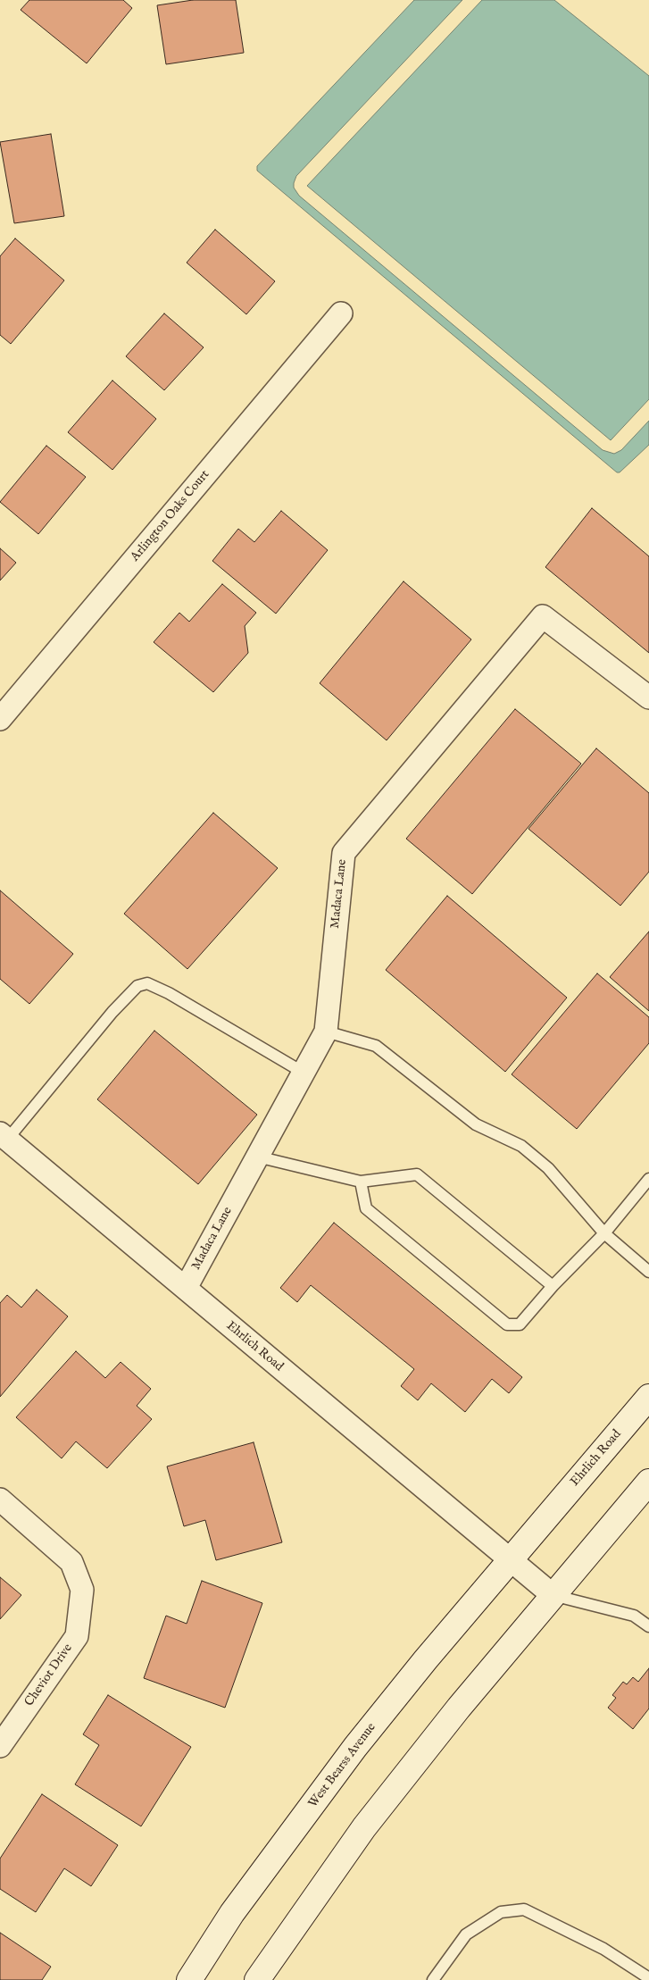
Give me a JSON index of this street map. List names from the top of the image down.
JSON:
{
  "streets": {
    "main road": ["Ehrlich Road", "West Bearss Avenue"],
    "street": ["Arlington Oaks Court", "Madaca Lane", "Cheviot Drive"]
  },
  "crossings": [
    ["Madaca Lane", "Ehrlich Road"],
    ["Ehrlich Road", "West Bearss Avenue"]
  ]
}
